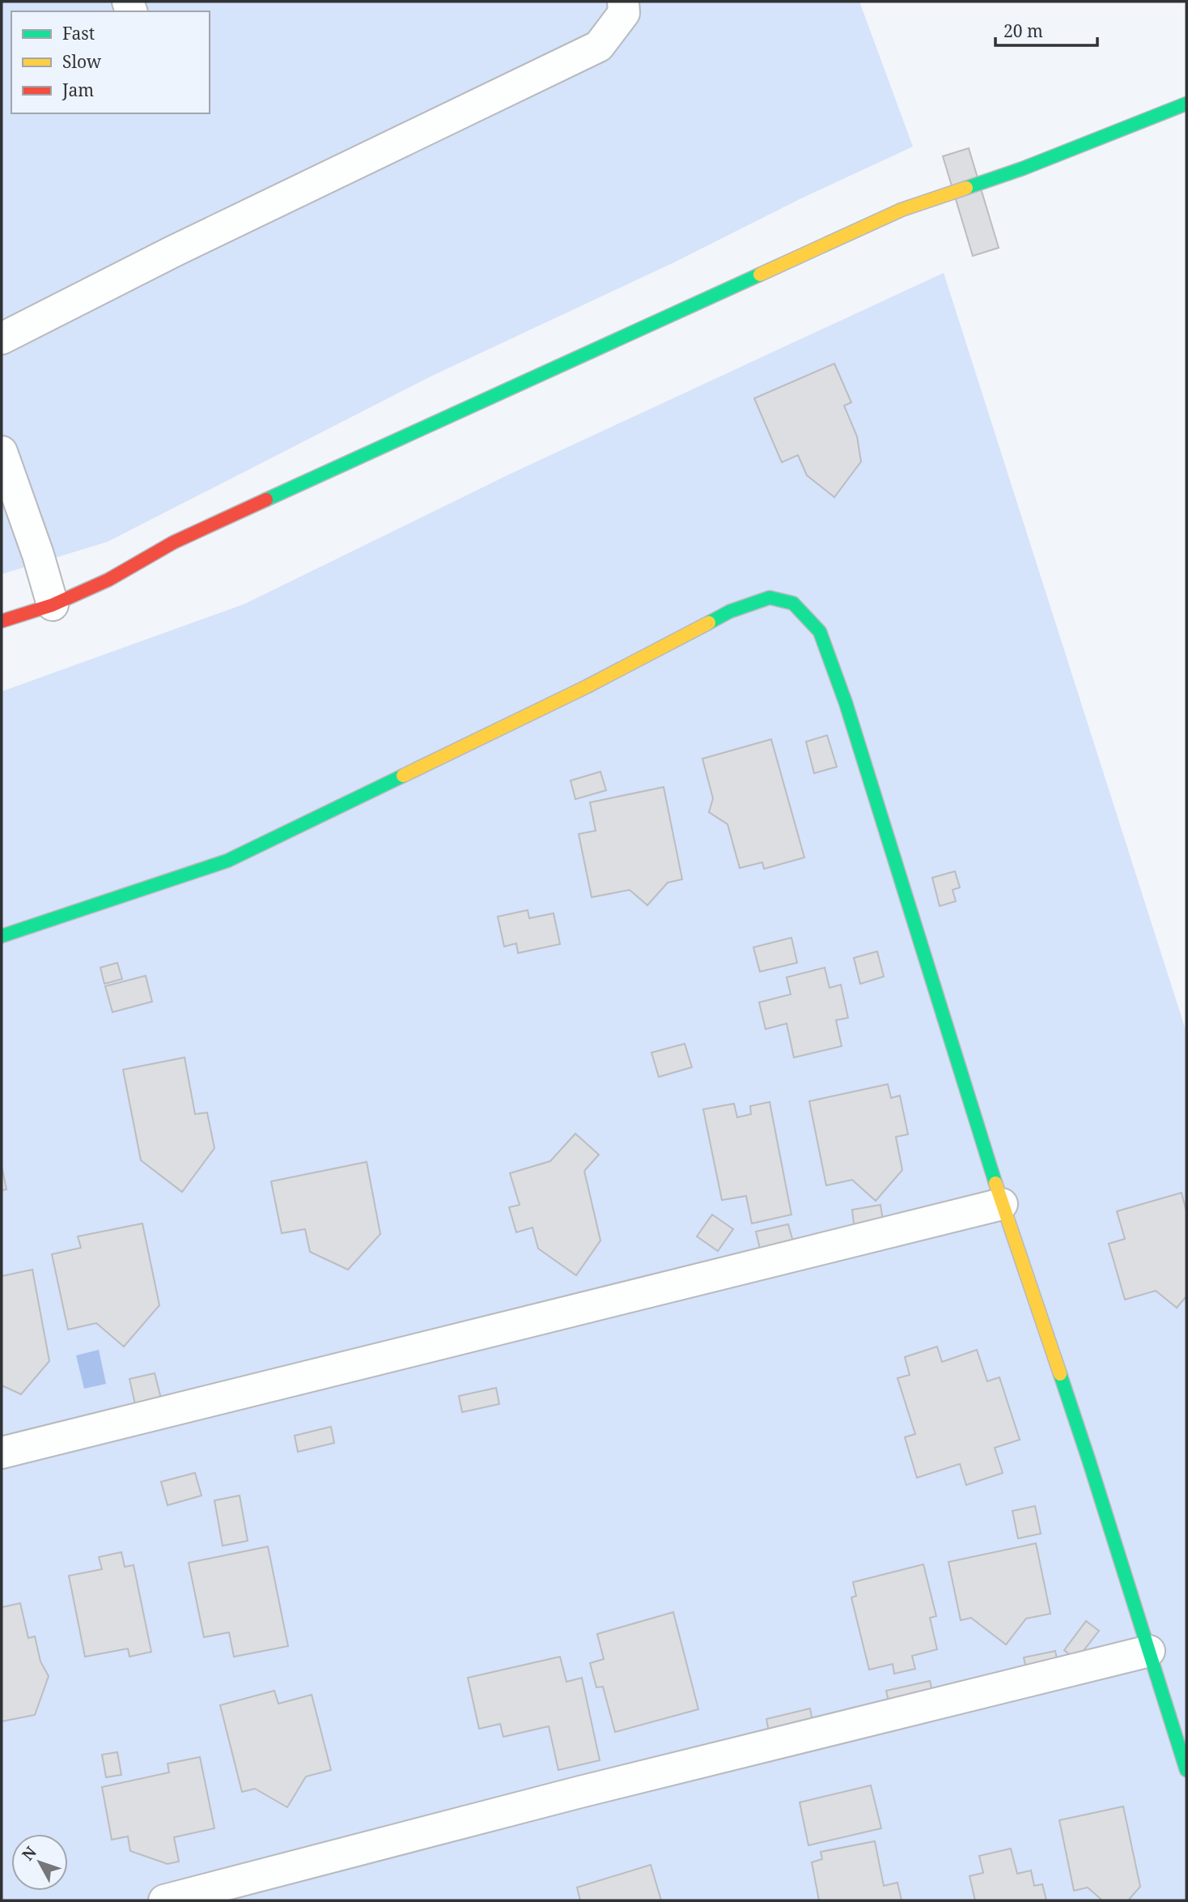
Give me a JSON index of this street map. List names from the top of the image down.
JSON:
{
  "legend": ["Fast", "Slow", "Jam"],
  "scale_bar": "20 m",
  "north": "top left"
}
